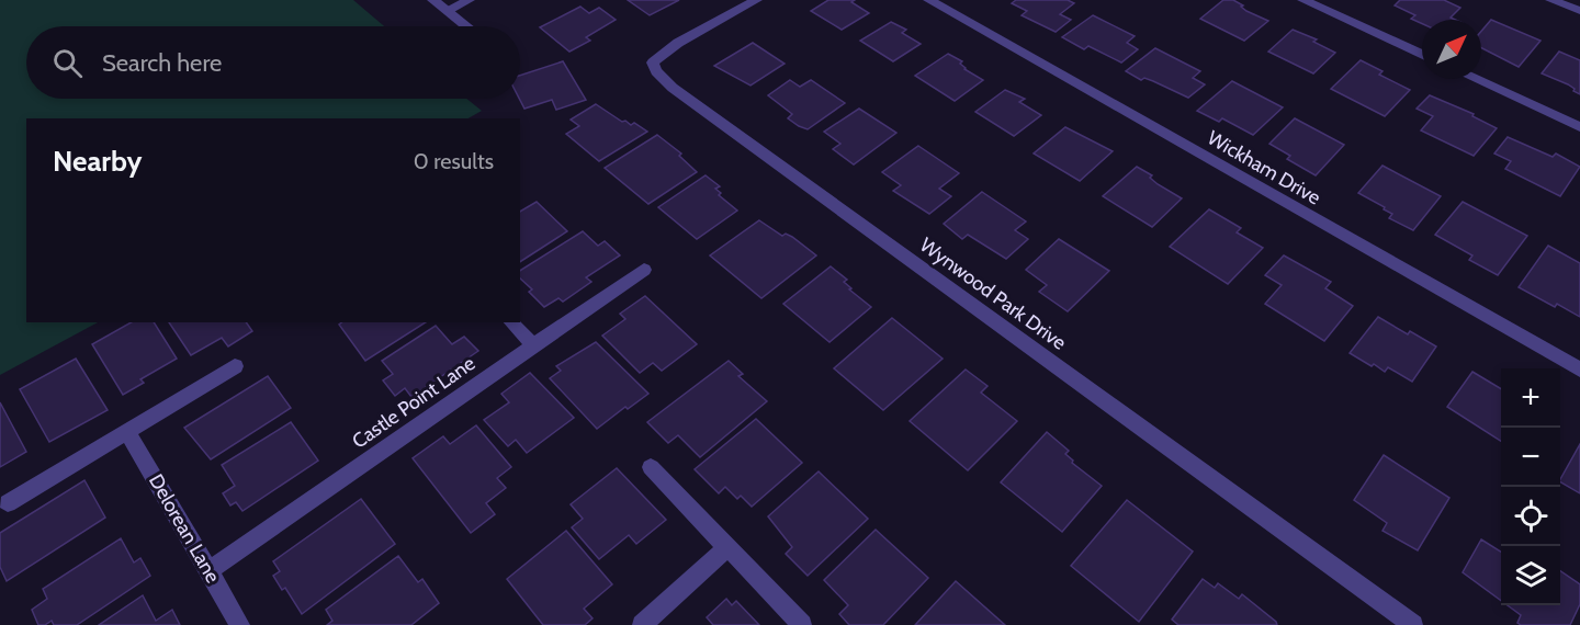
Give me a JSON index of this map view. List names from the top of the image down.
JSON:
{
  "streets": {
    "street": [
      "Wickham Drive",
      "Wynwood Park Drive",
      "Castle Point Lane",
      "Delorean Lane"
    ]
  },
  "crossings": [
    ["Castle Point Lane", "Delorean Lane"]
  ],
  "north": "top right",
  "page": {
    "search": "Search here",
    "heading": ["Nearby", "0 results"],
    "map_buttons": ["+", "−"]
  }
}
